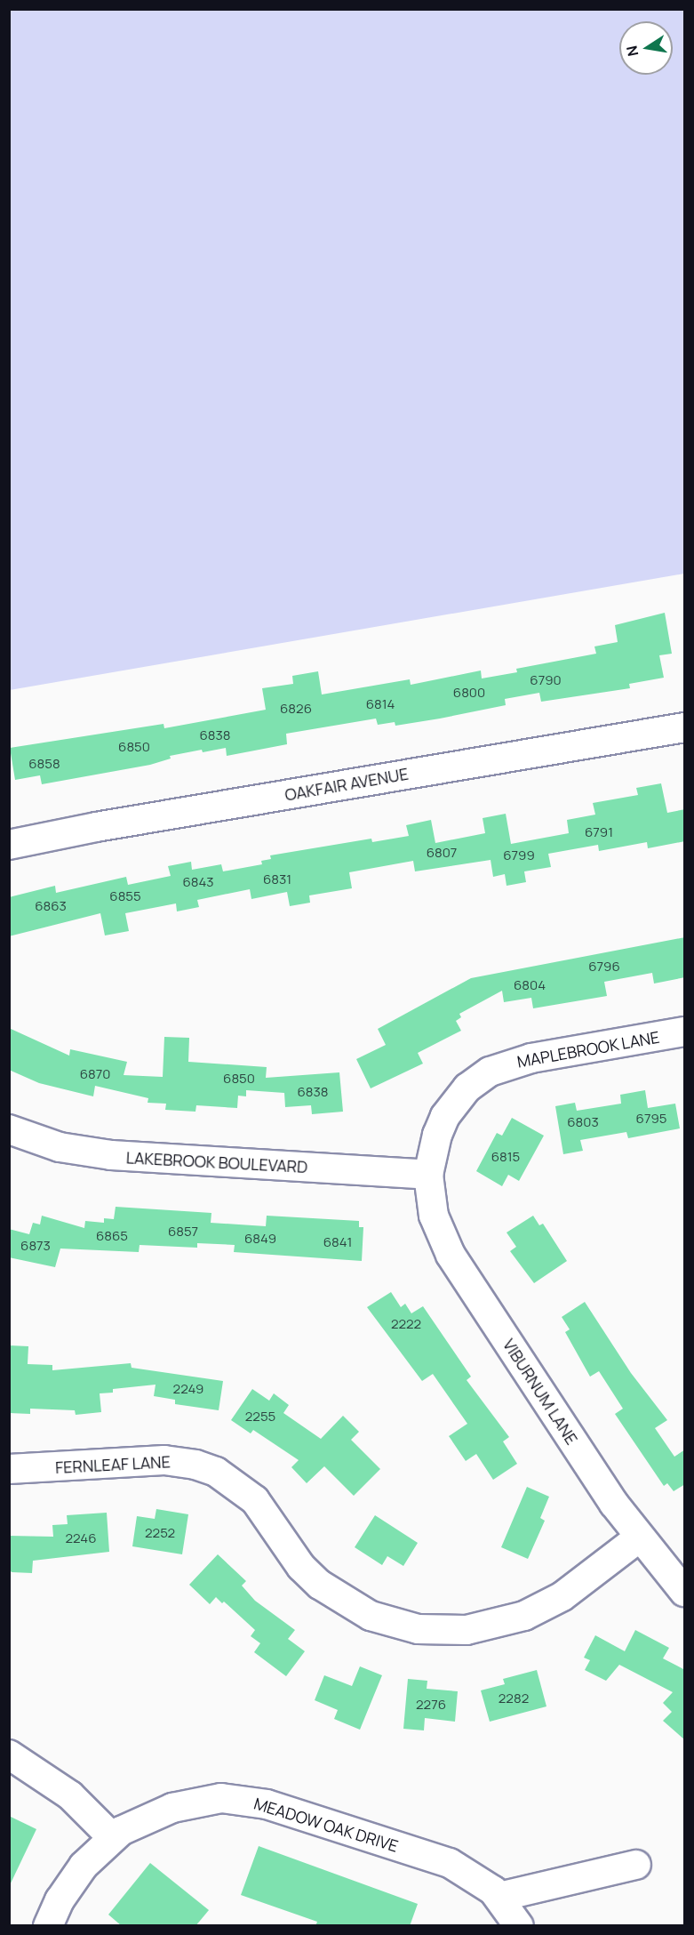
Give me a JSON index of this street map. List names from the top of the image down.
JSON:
{
  "streets": {
    "street": [
      "OAKFAIR AVENUE",
      "MAPLEBROOK LANE",
      "LAKEBROOK BOULEVARD",
      "VIBURNUM LANE",
      "FERNLEAF LANE",
      "MEADOW OAK DRIVE"
    ]
  },
  "crossings": [
    ["MAPLEBROOK LANE", "LAKEBROOK BOULEVARD"],
    ["MAPLEBROOK LANE", "VIBURNUM LANE"],
    ["LAKEBROOK BOULEVARD", "VIBURNUM LANE"],
    ["VIBURNUM LANE", "FERNLEAF LANE"]
  ],
  "house_numbers": [
    "6790",
    "6800",
    "6814",
    "6826",
    "6838",
    "6850",
    "6858",
    "6791",
    "6807",
    "6799",
    "6831",
    "6843",
    "6855",
    "6863",
    "6796",
    "6804",
    "6870",
    "6850",
    "6838",
    "6795",
    "6803",
    "6815",
    "6857",
    "6865",
    "6849",
    "6841",
    "6873",
    "2222",
    "2249",
    "2255",
    "2252",
    "2246",
    "2282",
    "2276"
  ],
  "north": "left"
}
